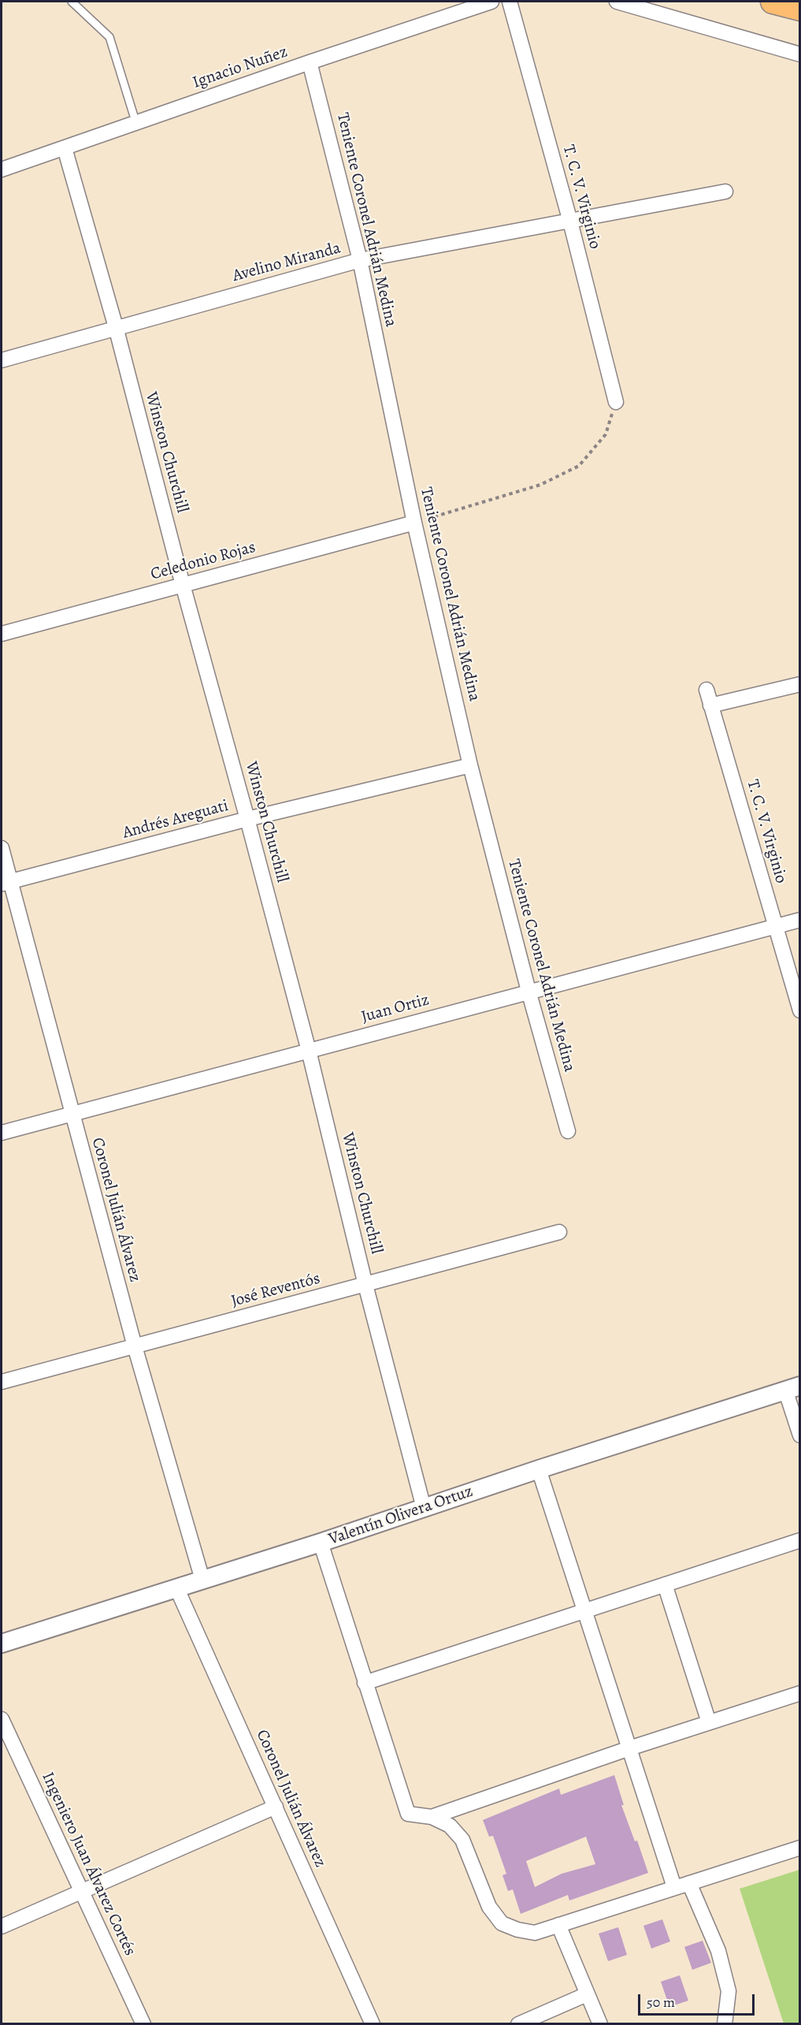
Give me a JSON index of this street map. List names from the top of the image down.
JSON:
{
  "streets": {
    "street": [
      "Ignacio Nuñez",
      "T. C. V. Virginio",
      "Teniente Coronel Adrián Medina",
      "Avelino Miranda",
      "Winston Churchill",
      "Celedonio Rojas",
      "Andrés Areguati",
      "Juan Ortiz",
      "Coronel Julián Álvarez",
      "José Reventós",
      "Valentín Olivera Ortuz",
      "Ingeniero Juan Álvarez Cortés"
    ]
  },
  "crossings": [
    ["Ignacio Nuñez", "Teniente Coronel Adrián Medina"],
    ["Ignacio Nuñez", "Winston Churchill"],
    ["T. C. V. Virginio", "Avelino Miranda"],
    ["T. C. V. Virginio", "Juan Ortiz"],
    ["Teniente Coronel Adrián Medina", "Avelino Miranda"],
    ["Teniente Coronel Adrián Medina", "Celedonio Rojas"],
    ["Teniente Coronel Adrián Medina", "Andrés Areguati"],
    ["Teniente Coronel Adrián Medina", "Juan Ortiz"],
    ["Avelino Miranda", "Winston Churchill"],
    ["Winston Churchill", "Celedonio Rojas"],
    ["Winston Churchill", "Andrés Areguati"],
    ["Winston Churchill", "Juan Ortiz"],
    ["Winston Churchill", "José Reventós"],
    ["Winston Churchill", "Valentín Olivera Ortuz"],
    ["Andrés Areguati", "Coronel Julián Álvarez"],
    ["Juan Ortiz", "Coronel Julián Álvarez"],
    ["Coronel Julián Álvarez", "José Reventós"],
    ["Coronel Julián Álvarez", "Valentín Olivera Ortuz"]
  ],
  "scale_bar": "50 m"
}
